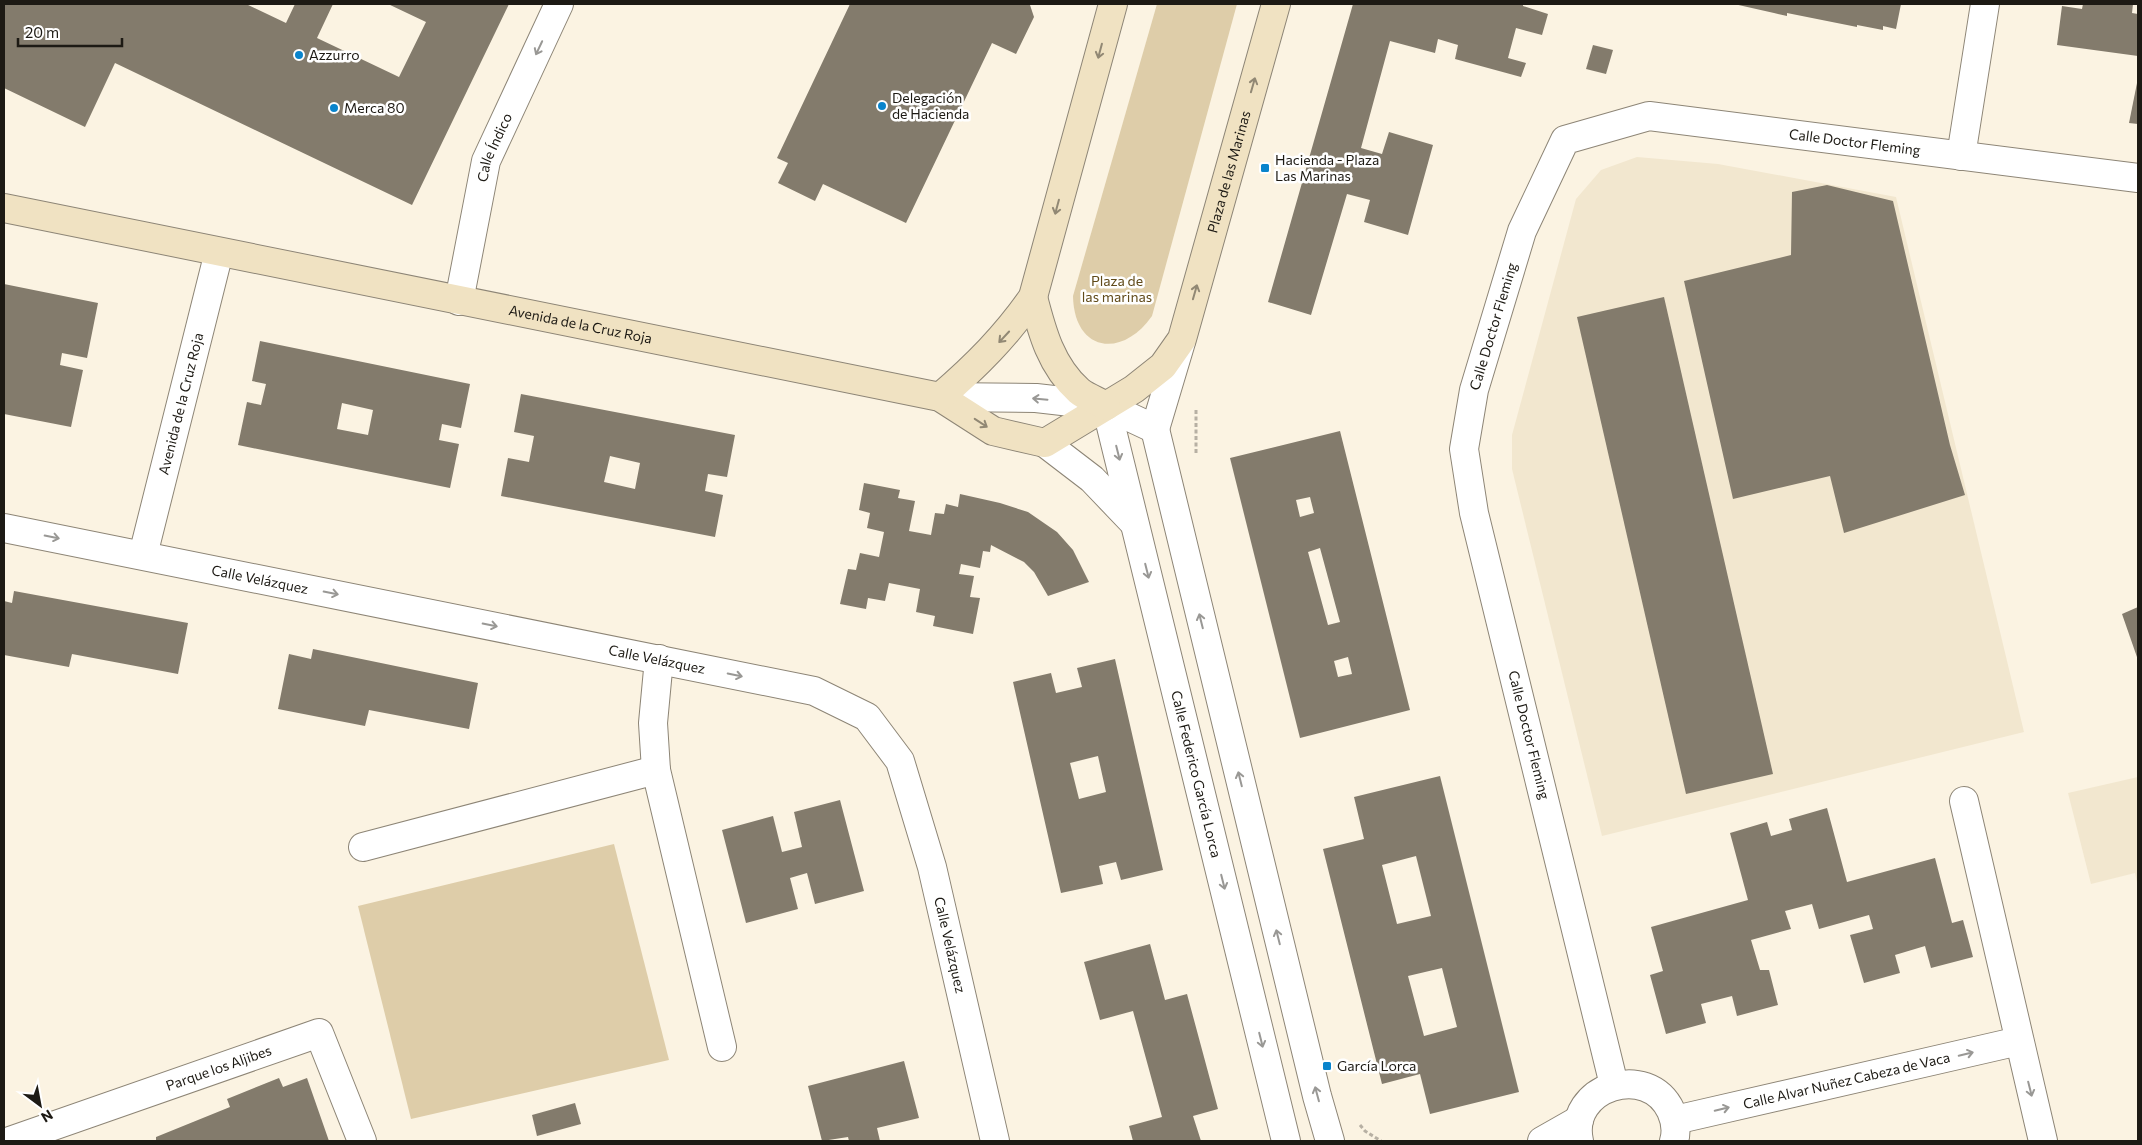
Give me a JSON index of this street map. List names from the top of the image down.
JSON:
{
  "streets": {
    "main road": ["Plaza de las Marinas", "Avenida de la Cruz Roja"],
    "street": [
      "Calle Doctor Fleming",
      "Calle Índico",
      "Calle Velázquez",
      "Calle Federico García Lorca",
      "Parque los Aljibes",
      "Calle Alvar Nuñez Cabeza de Vaca"
    ]
  },
  "crossings": [
    ["Calle Índico", "Avenida de la Cruz Roja"],
    ["Plaza de las Marinas", "Calle Federico García Lorca"],
    ["Avenida de la Cruz Roja", "Calle Velázquez"]
  ],
  "one_way": ["Calle Índico", "Calle Velázquez", "Calle Alvar Nuñez Cabeza de Vaca"],
  "parks": ["Plaza de las marinas"],
  "places": {
    "other": ["Azzurro", "Delegación de Hacienda", "Merca 80"],
    "transit": ["Hacienda - Plaza Las Marinas", "García Lorca"]
  },
  "scale_bar": "20 m",
  "north": "bottom right"
}
